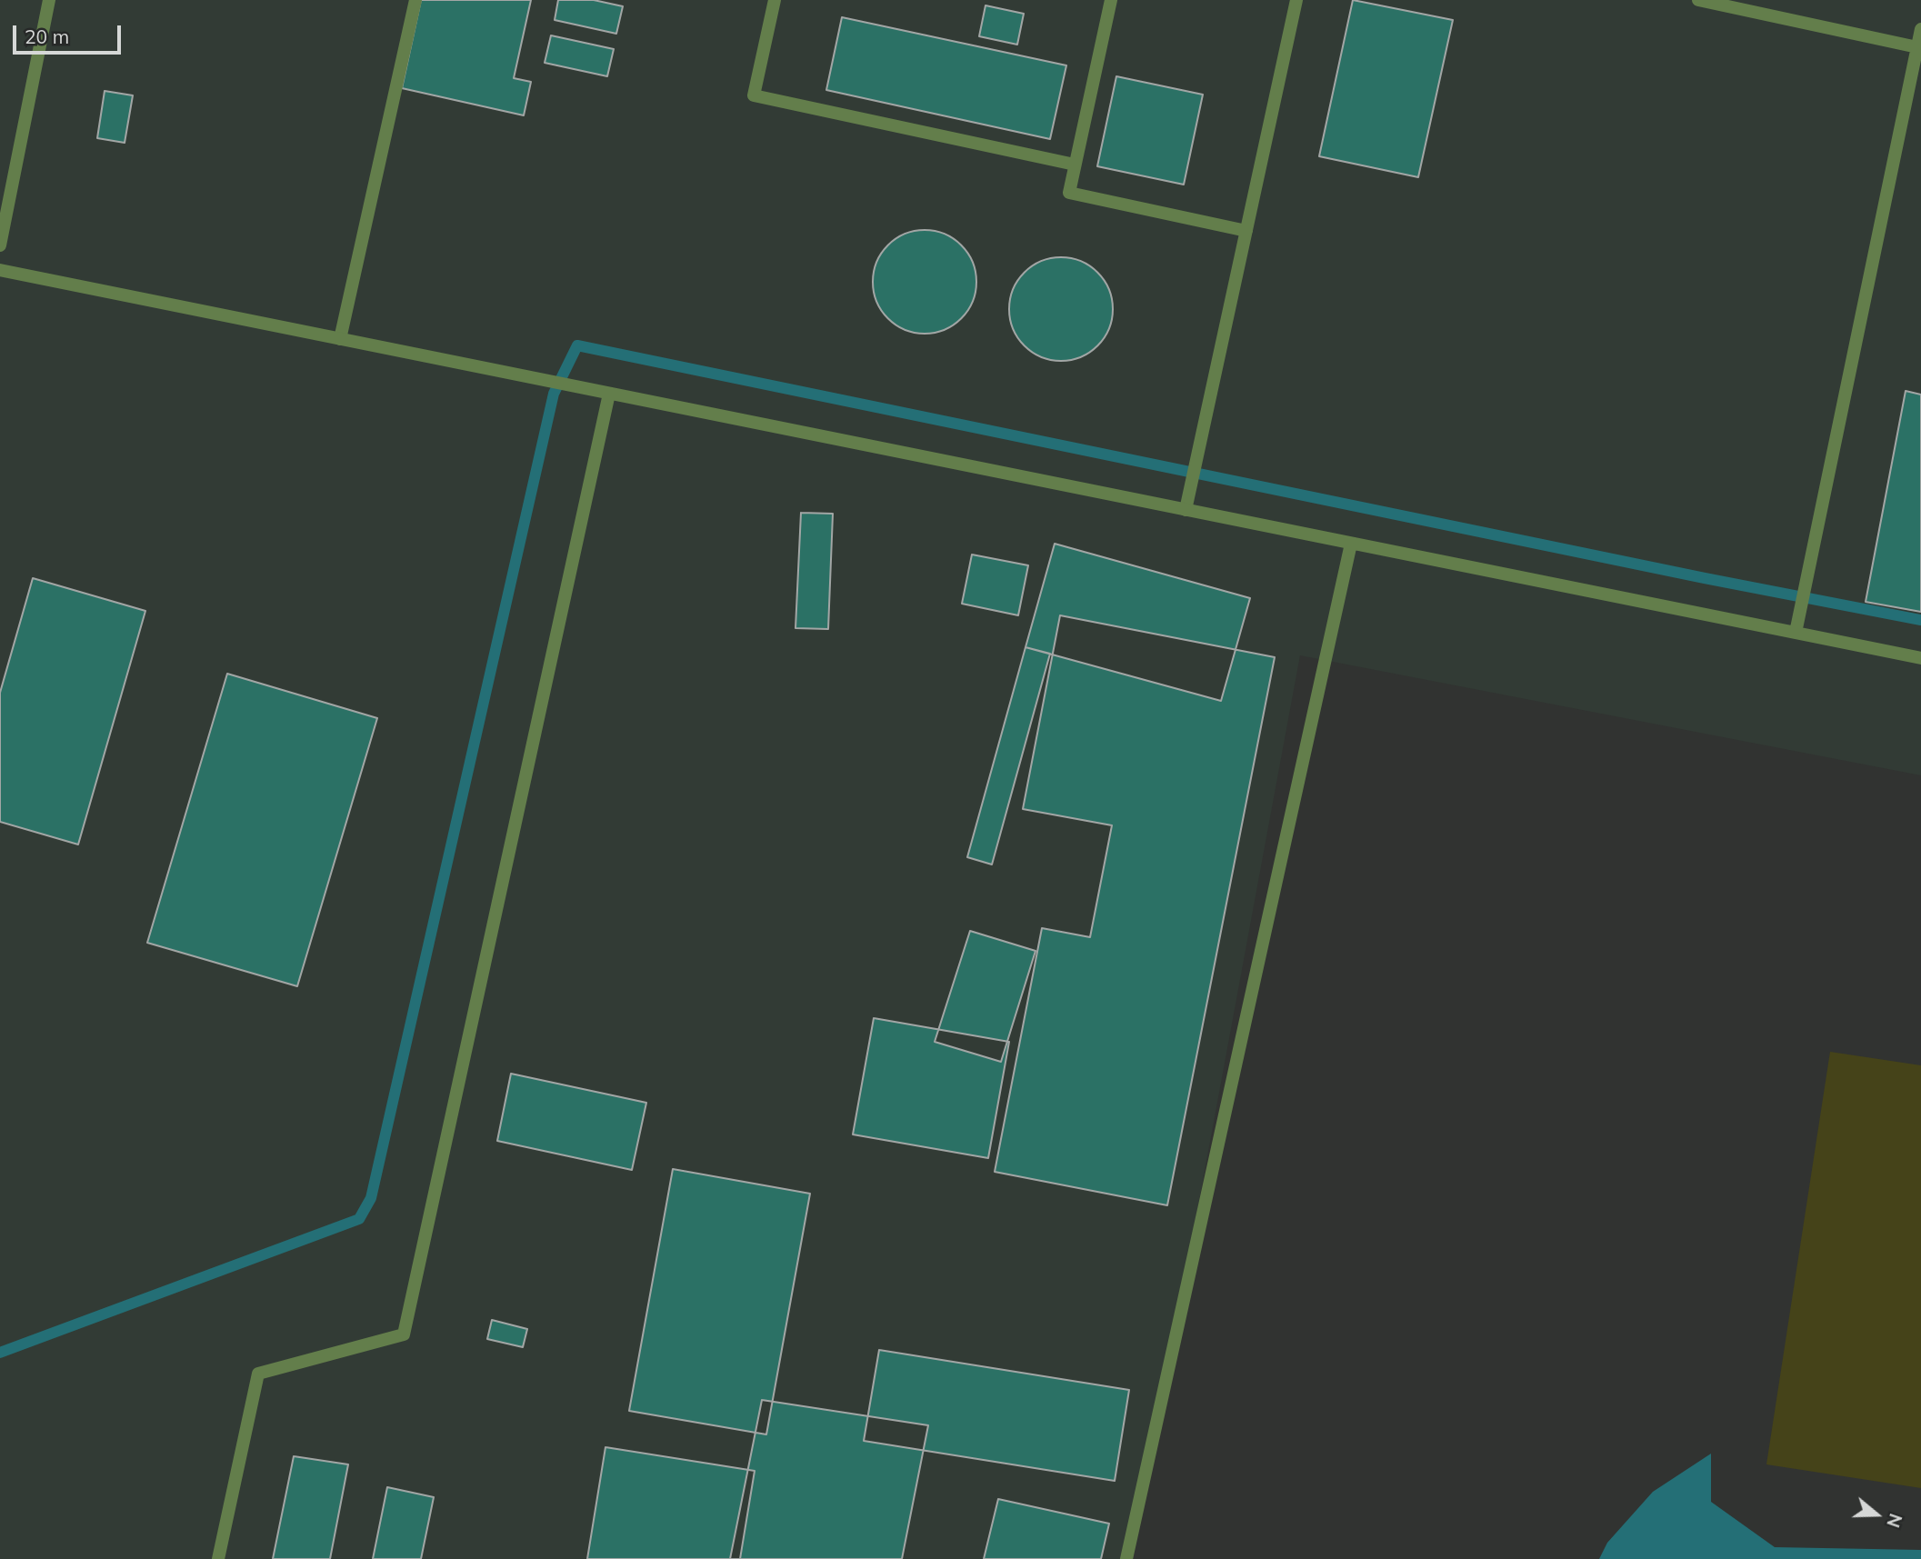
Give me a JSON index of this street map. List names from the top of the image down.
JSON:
{
  "scale_bar": "20 m",
  "north": "right"
}
